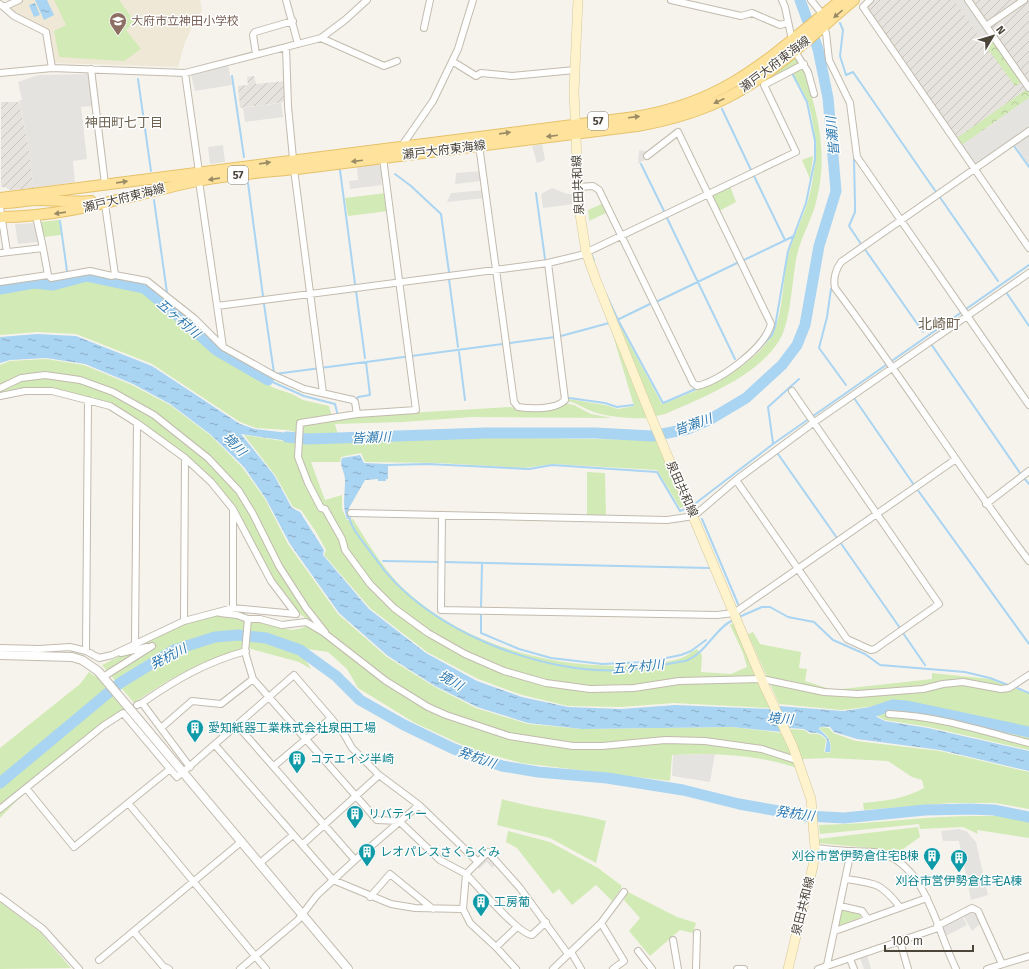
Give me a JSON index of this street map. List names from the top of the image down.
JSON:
{
  "streets": {
    "main road": ["瀬戸大府東海線", "57", "泉田共和線"]
  },
  "crossings": [
    ["瀬戸大府東海線", "57"],
    ["瀬戸大府東海線", "泉田共和線"]
  ],
  "districts": ["神田町七丁目", "北崎町"],
  "water": [
    "皆瀬川",
    "五ヶ村川",
    "境川",
    "発杭川"
  ],
  "places": {
    "school or university": ["大府市立神田小学校"],
    "building": [
      "愛知紙器工業株式会社泉田工場",
      "コテエイジ半崎",
      "リバティー",
      "レオパレスさくらぐみ",
      "刈谷市営伊勢倉住宅B棟",
      "刈谷市営伊勢倉住宅A棟",
      "工房葡"
    ]
  },
  "scale_bar": "100 m",
  "north": "top right"
}
